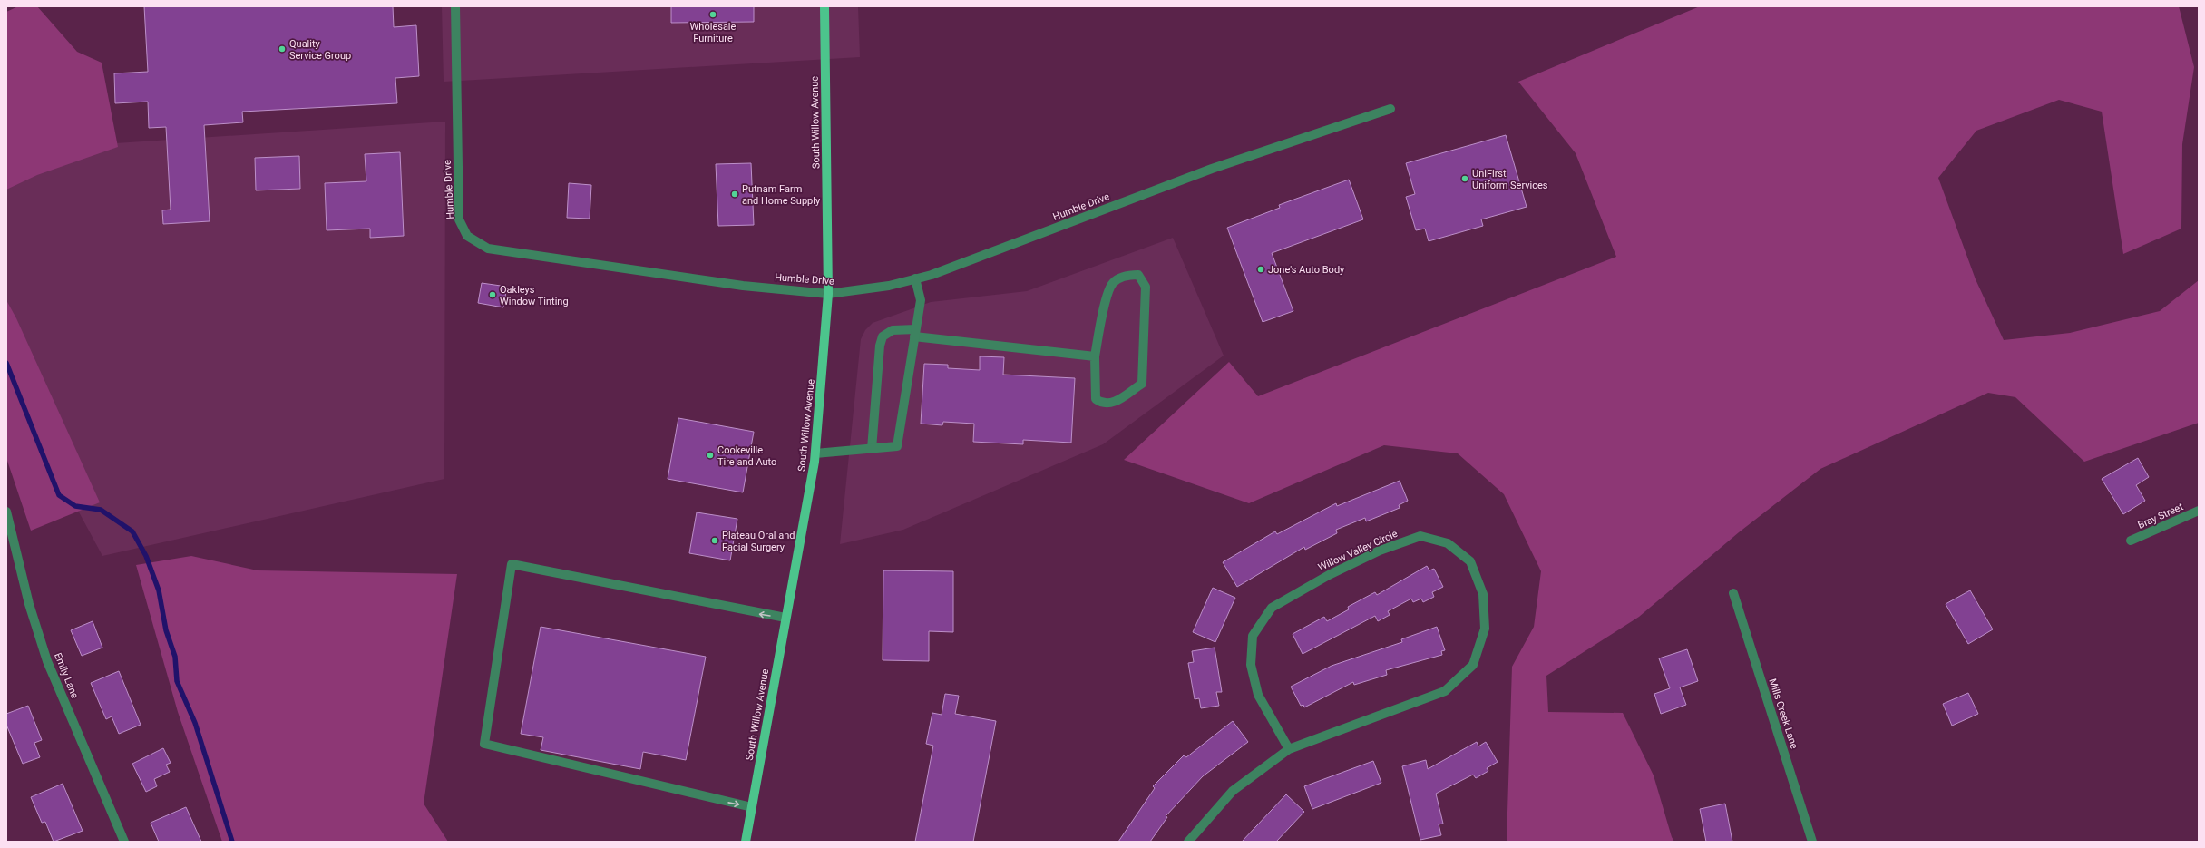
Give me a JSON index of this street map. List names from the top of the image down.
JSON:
{
  "streets": {
    "main road": ["South Willow Avenue"],
    "street": [
      "Humble Drive",
      "Bray Street",
      "Willow Valley Circle",
      "Emily Lane",
      "Mills Creek Lane"
    ]
  },
  "crossings": [
    ["South Willow Avenue", "Humble Drive"]
  ],
  "places": [
    "Wholesale Furniture",
    "Quality Service Group",
    "UniFirst Uniform Services",
    "Putnam Farm and Home Supply",
    "Jone's Auto Body",
    "Oakleys Window Tinting",
    "Cookeville Tire and Auto",
    "Plateau Oral and Facial Surgery"
  ]
}
